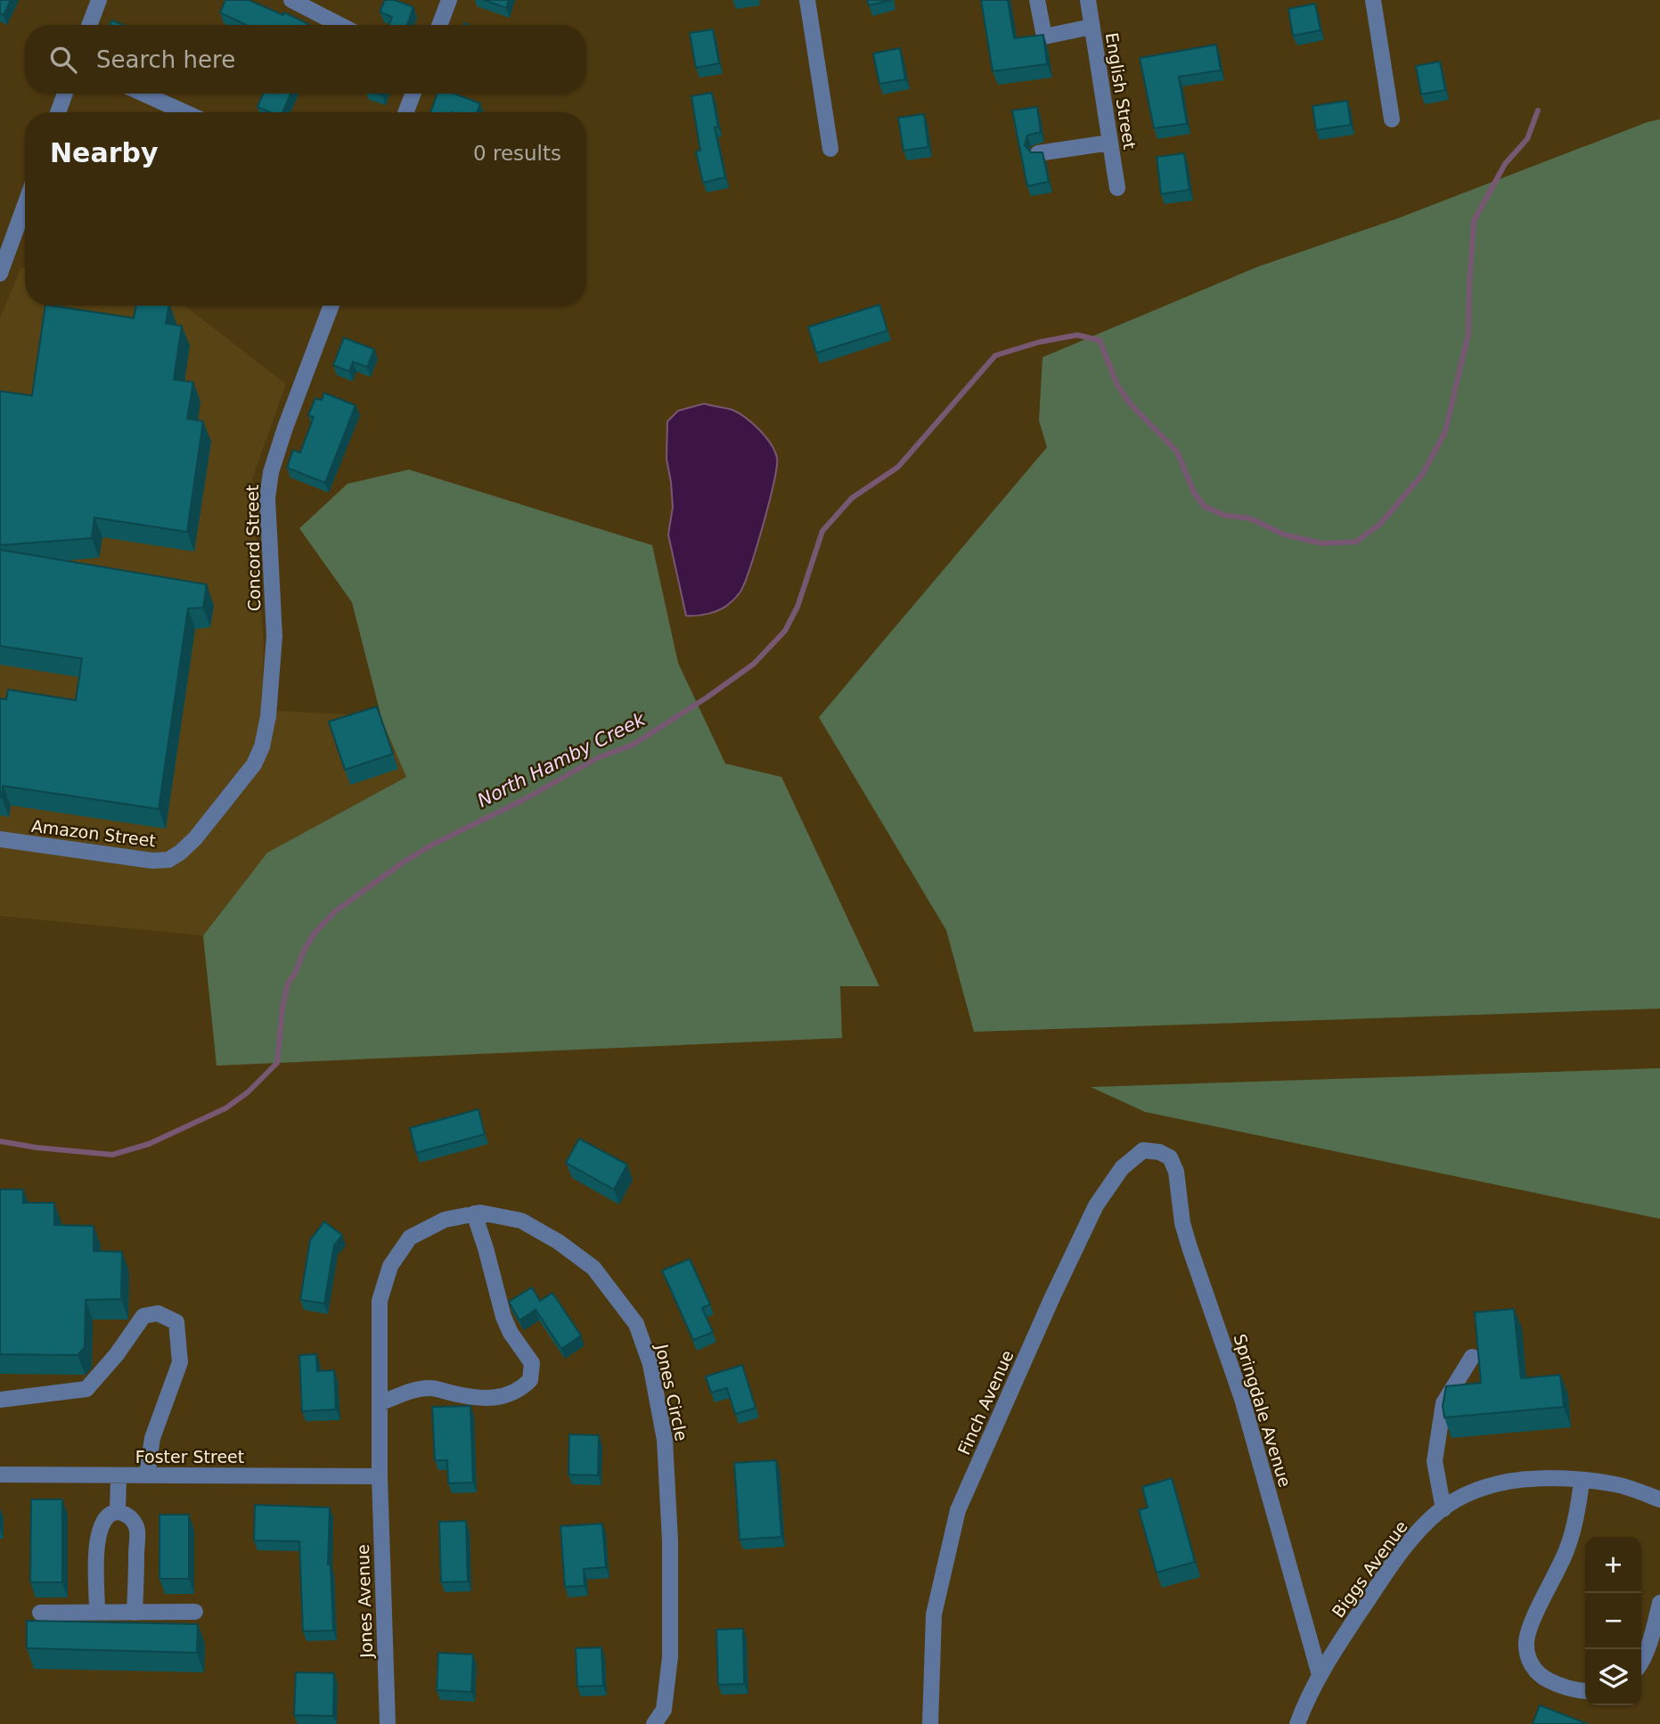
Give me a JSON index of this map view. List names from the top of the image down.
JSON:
{
  "streets": {
    "street": [
      "English Street",
      "Concord Street",
      "Amazon Street",
      "Jones Circle",
      "Finch Avenue",
      "Springdale Avenue",
      "Foster Street",
      "Biggs Avenue",
      "Jones Avenue"
    ]
  },
  "crossings": [
    ["Concord Street", "Amazon Street"],
    ["Jones Circle", "Foster Street"],
    ["Jones Circle", "Jones Avenue"],
    ["Finch Avenue", "Springdale Avenue"],
    ["Springdale Avenue", "Biggs Avenue"],
    ["Foster Street", "Jones Avenue"]
  ],
  "water": ["North Hamby Creek"],
  "page": {
    "search": "Search here",
    "heading": ["Nearby", "0 results"],
    "map_buttons": ["+", "−"]
  }
}
